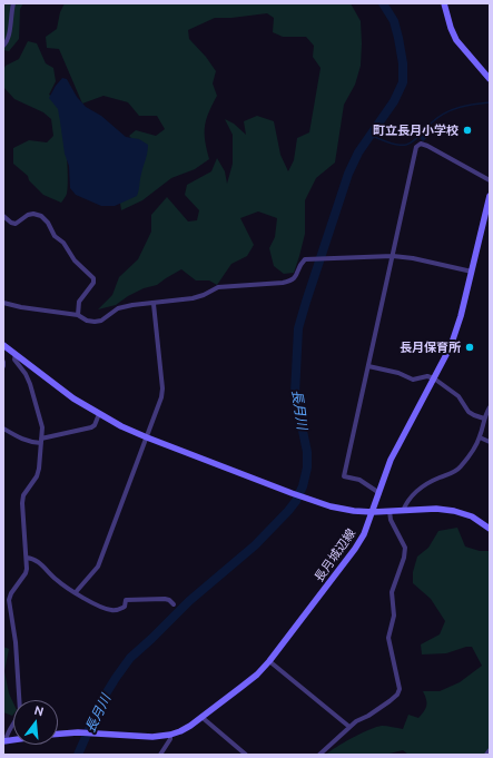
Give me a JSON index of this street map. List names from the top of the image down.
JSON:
{
  "streets": {
    "main road": ["長月城辺線"]
  },
  "water": ["長月川"],
  "places": ["町立長月小学校", "長月保育所"],
  "north": "top"
}
